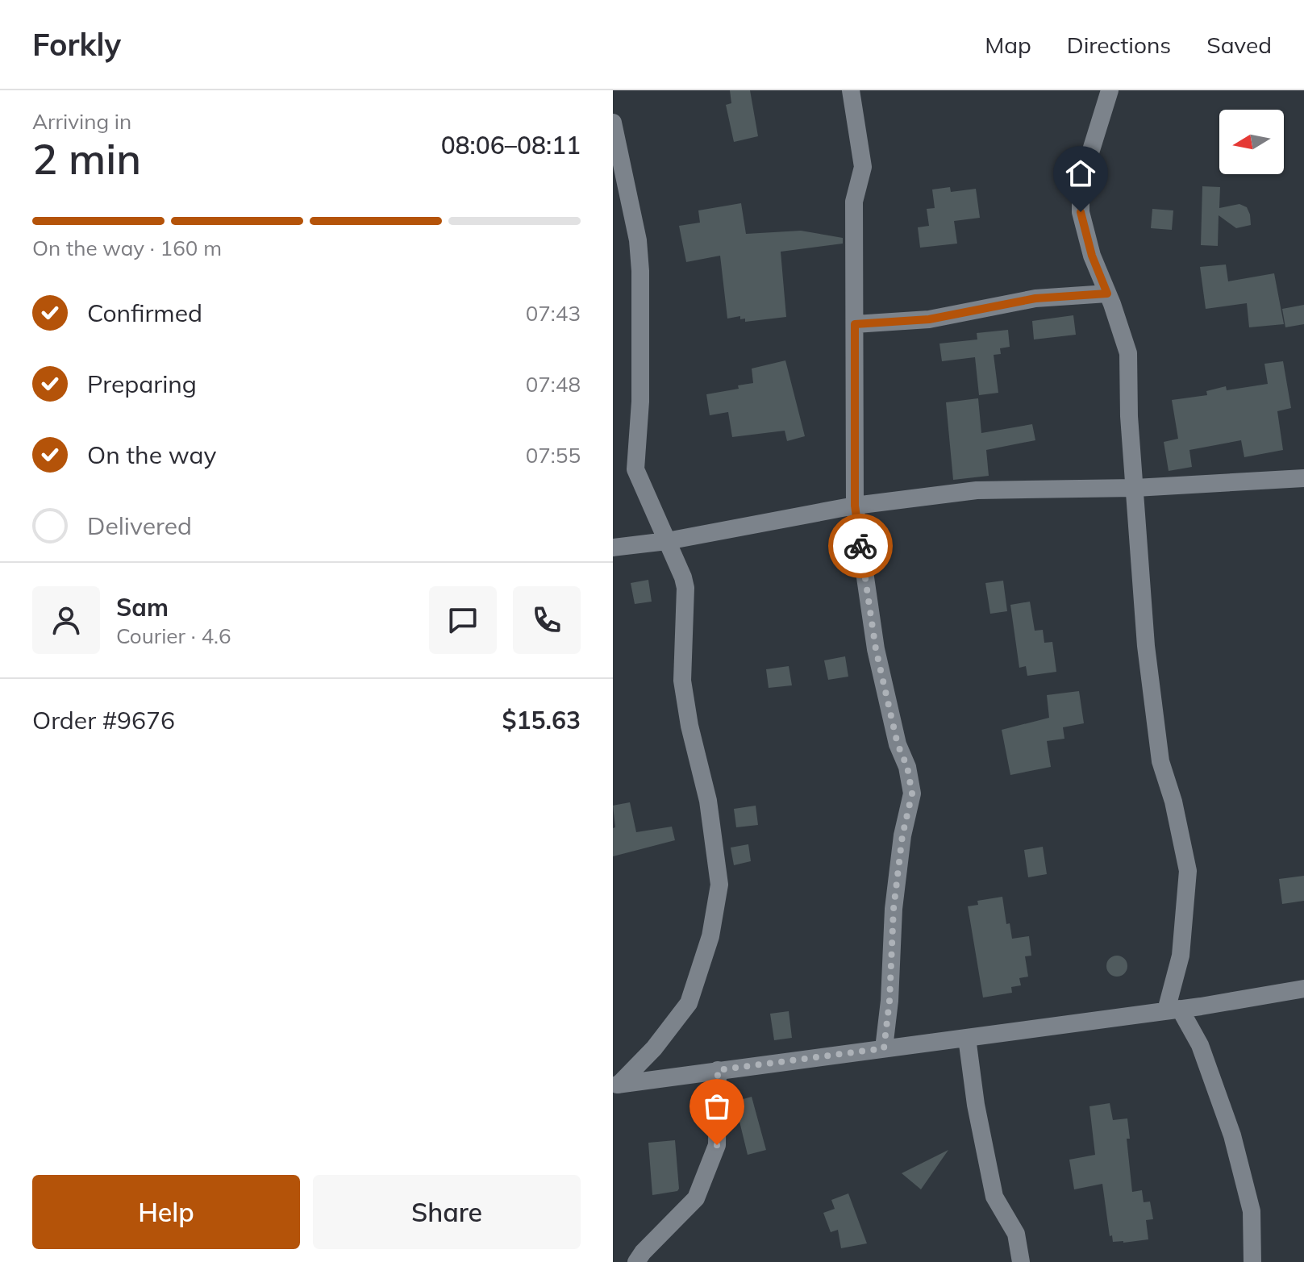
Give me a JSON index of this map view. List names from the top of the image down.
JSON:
{
  "north": "left",
  "page": {
    "header": "Forkly",
    "nav": ["Map", "Directions", "Saved"],
    "heading": ["2 min", "Arriving in", "08:06–08:11"],
    "panel": [
      "Sam",
      "Courier · 4.6",
      "Order #9676",
      "$15.63"
    ],
    "bar": "On the way · 160 m",
    "list": [
      ["Confirmed", "07:43"],
      ["Preparing", "07:48"],
      ["On the way", "07:55"],
      "Delivered"
    ],
    "buttons": ["Help", "Share"]
  }
}
